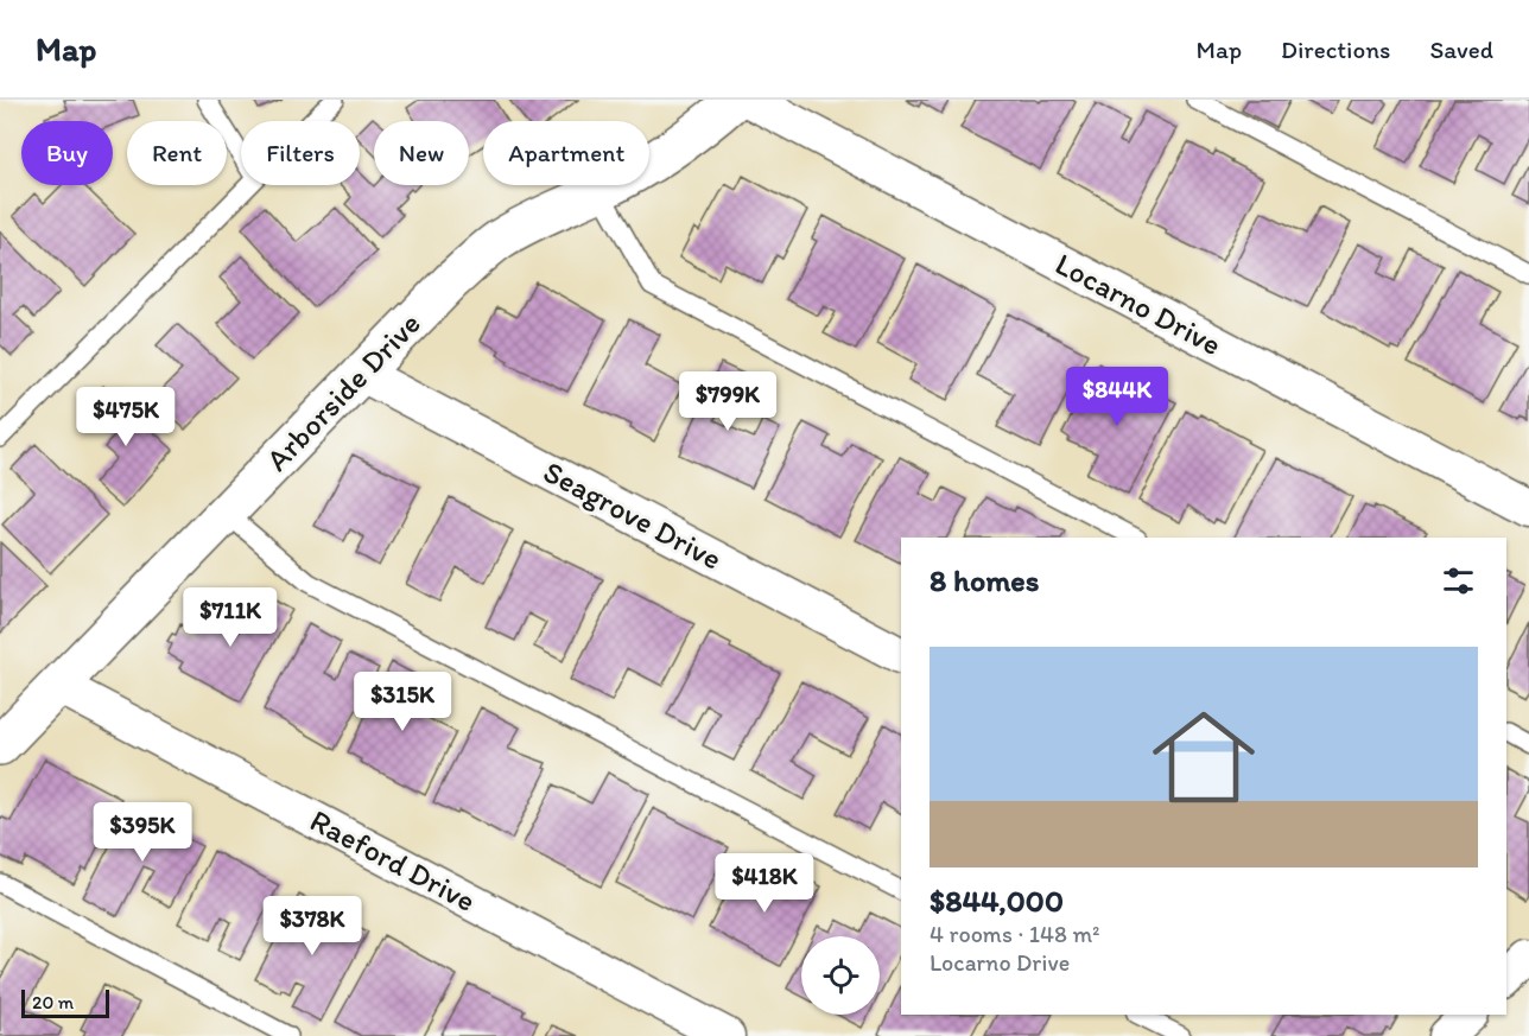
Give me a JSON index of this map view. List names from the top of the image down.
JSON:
{
  "streets": {
    "street": [
      "Locarno Drive",
      "Arborside Drive",
      "Seagrove Drive",
      "Raeford Drive"
    ]
  },
  "crossings": [
    ["Arborside Drive", "Seagrove Drive"],
    ["Arborside Drive", "Raeford Drive"]
  ],
  "scale_bar": "20 m",
  "page": {
    "header": "Map",
    "nav": ["Map", "Directions", "Saved"],
    "chip": [
      "Buy",
      "Rent",
      "Filters",
      "New",
      "Apartment"
    ],
    "price": [
      "$844K",
      "$799K",
      "$475K",
      "$711K",
      "$315K",
      "$395K",
      "$418K",
      "$378K"
    ],
    "heading": "8 homes",
    "list": [
      {
        "name": "$844,000",
        "note": "4 rooms · 148 m² · Locarno Drive"
      }
    ],
    "scale": "20 m"
  }
}
